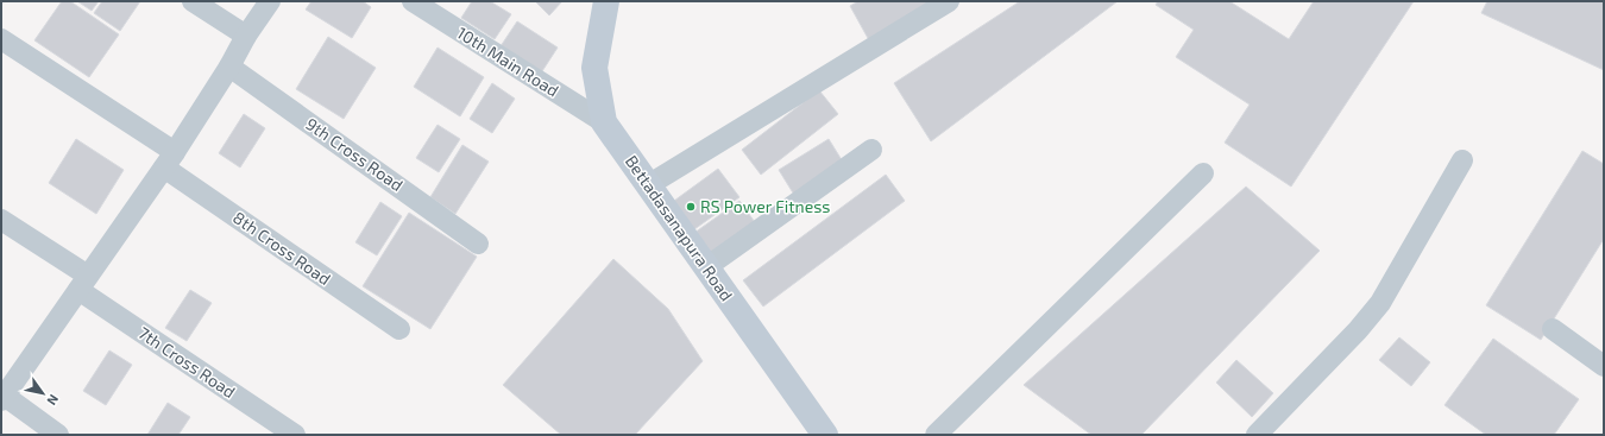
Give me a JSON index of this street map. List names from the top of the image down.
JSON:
{
  "streets": {
    "street": [
      "10th Main Road",
      "9th Cross Road",
      "Bettadasanapura Road",
      "8th Cross Road",
      "7th Cross Road"
    ]
  },
  "crossings": [
    ["10th Main Road", "Bettadasanapura Road"]
  ],
  "places": ["RS Power Fitness"],
  "north": "bottom right"
}
